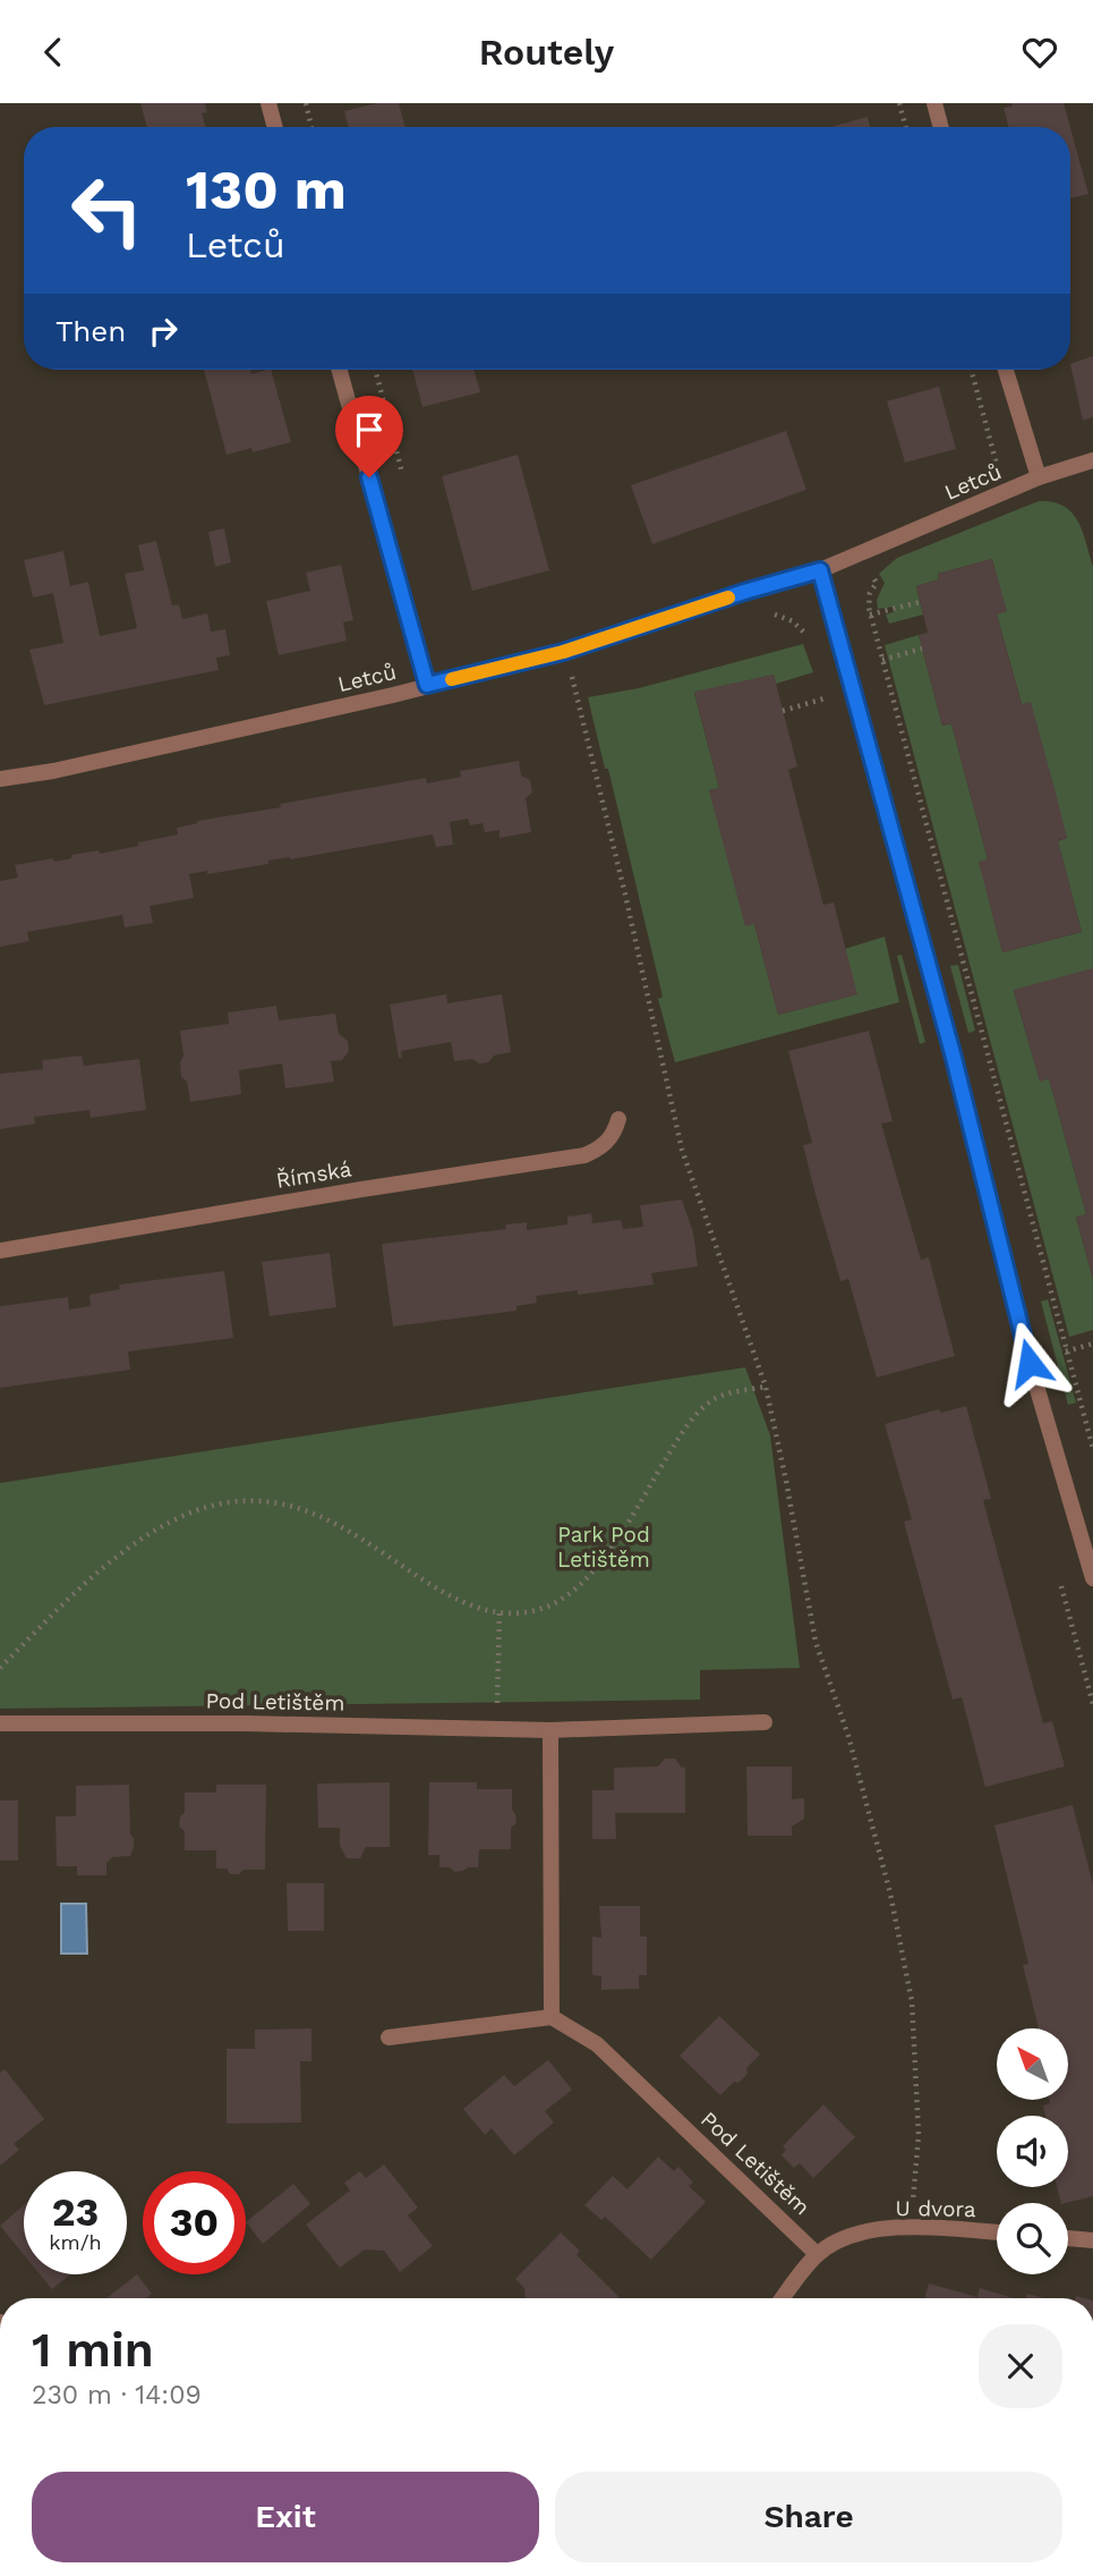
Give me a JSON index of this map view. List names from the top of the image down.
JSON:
{
  "streets": {
    "street": [
      "Letců",
      "Římská",
      "Pod Letištěm",
      "U dvora"
    ]
  },
  "crossings": [
    ["Pod Letištěm", "U dvora"]
  ],
  "parks": ["Park Pod Letištěm"],
  "north": "top left",
  "page": {
    "header": "Routely",
    "turn": ["130 m", "Letců"],
    "then": "Then",
    "speed": "23 km/h",
    "limit": "30",
    "heading": ["1 min", "230 m · 14:09"],
    "buttons": ["Exit", "Share"]
  }
}
